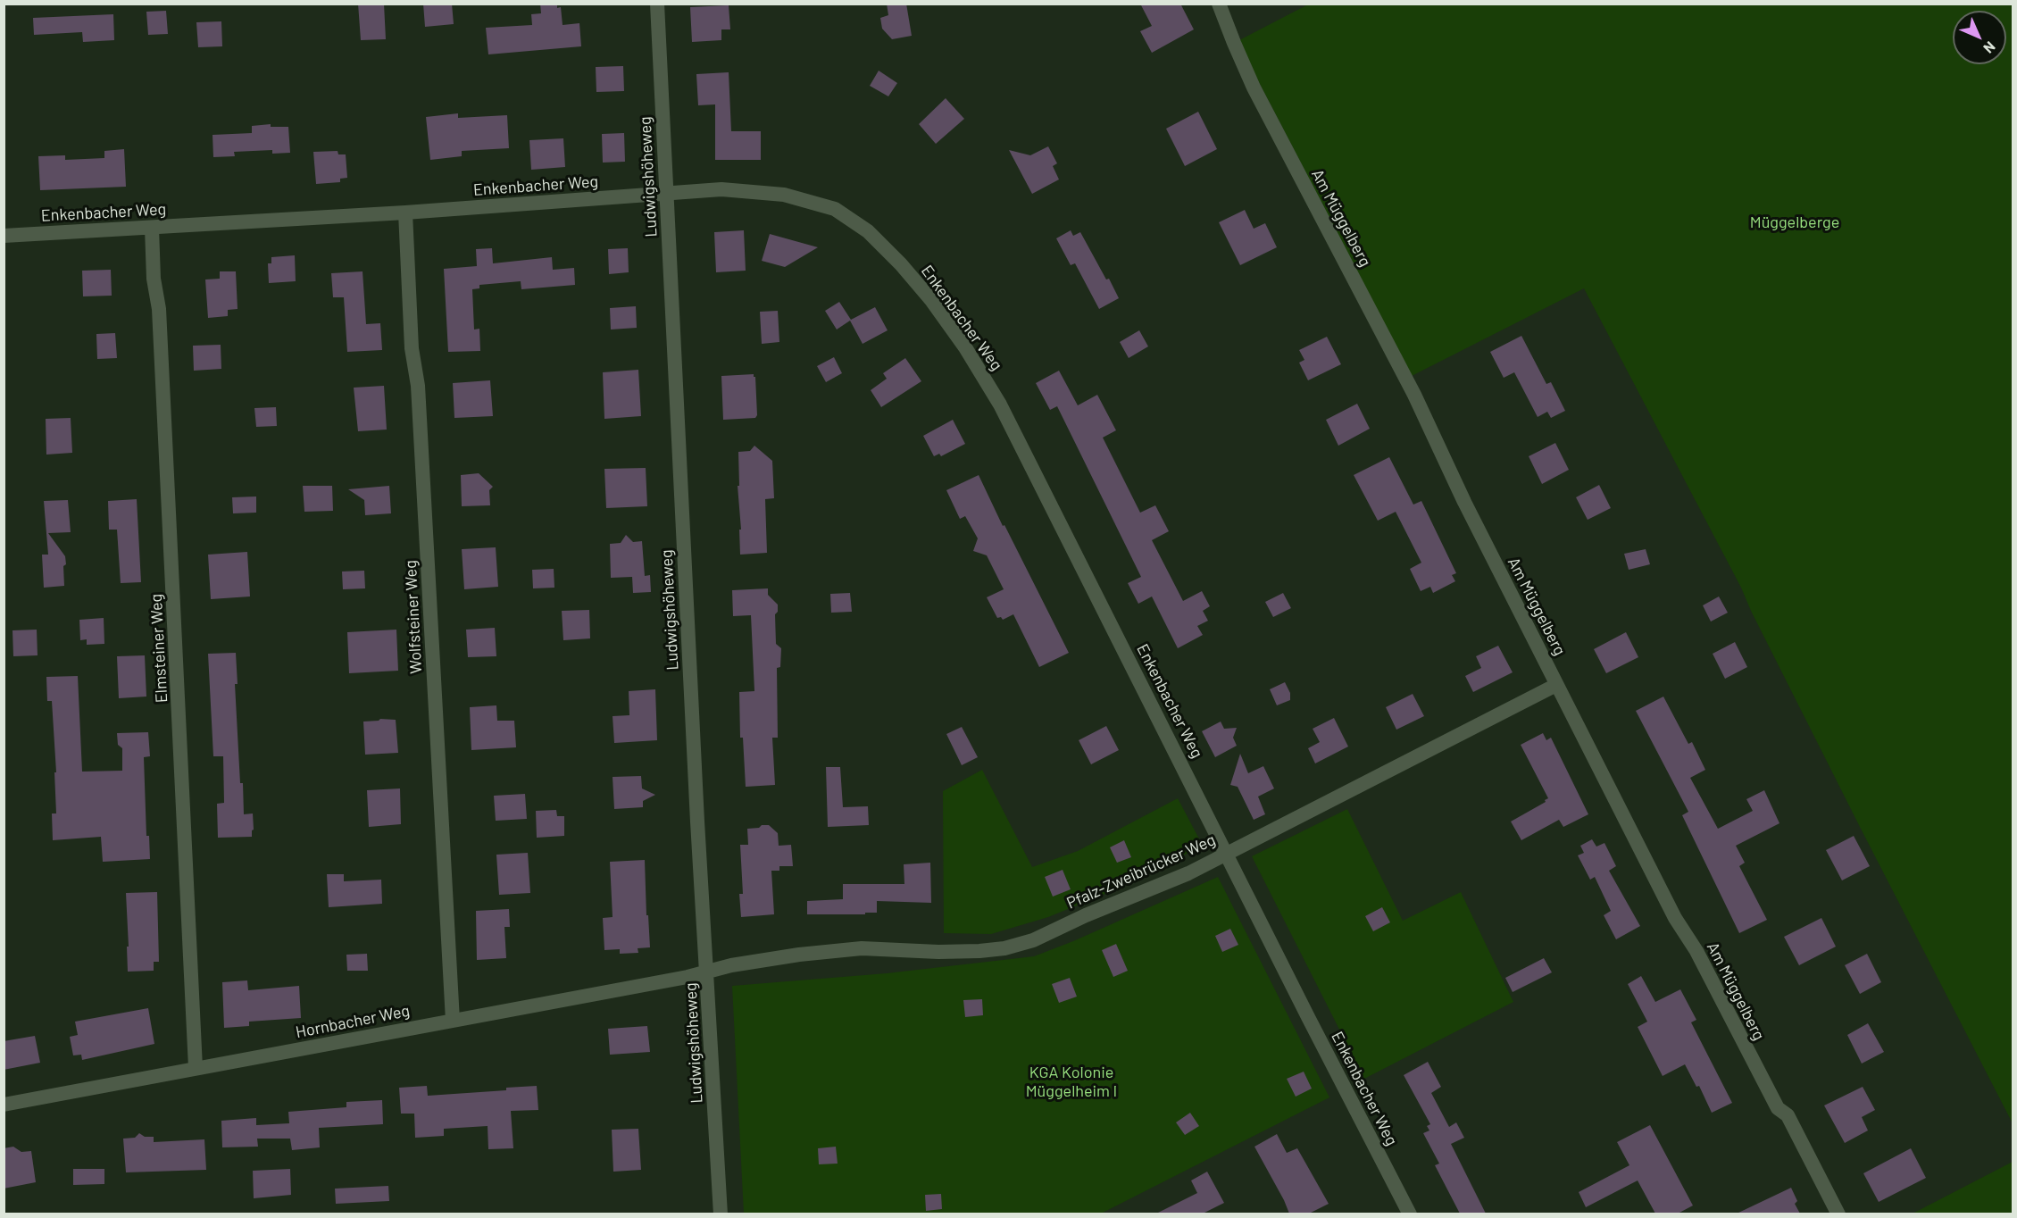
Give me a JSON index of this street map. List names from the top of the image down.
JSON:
{
  "streets": {
    "street": [
      "Ludwigshöheweg",
      "Enkenbacher Weg",
      "Am Müggelberg",
      "Wolfsteiner Weg",
      "Elmsteiner Weg",
      "Pfalz-Zweibrücker Weg",
      "Hornbacher Weg"
    ]
  },
  "crossings": [
    ["Ludwigshöheweg", "Enkenbacher Weg"],
    ["Ludwigshöheweg", "Pfalz-Zweibrücker Weg"],
    ["Ludwigshöheweg", "Hornbacher Weg"],
    ["Enkenbacher Weg", "Wolfsteiner Weg"],
    ["Enkenbacher Weg", "Elmsteiner Weg"],
    ["Enkenbacher Weg", "Pfalz-Zweibrücker Weg"],
    ["Am Müggelberg", "Pfalz-Zweibrücker Weg"],
    ["Wolfsteiner Weg", "Hornbacher Weg"],
    ["Elmsteiner Weg", "Hornbacher Weg"],
    ["Pfalz-Zweibrücker Weg", "Hornbacher Weg"]
  ],
  "parks": ["Müggelberge", "KGA Kolonie Müggelheim I"],
  "north": "bottom right"
}
